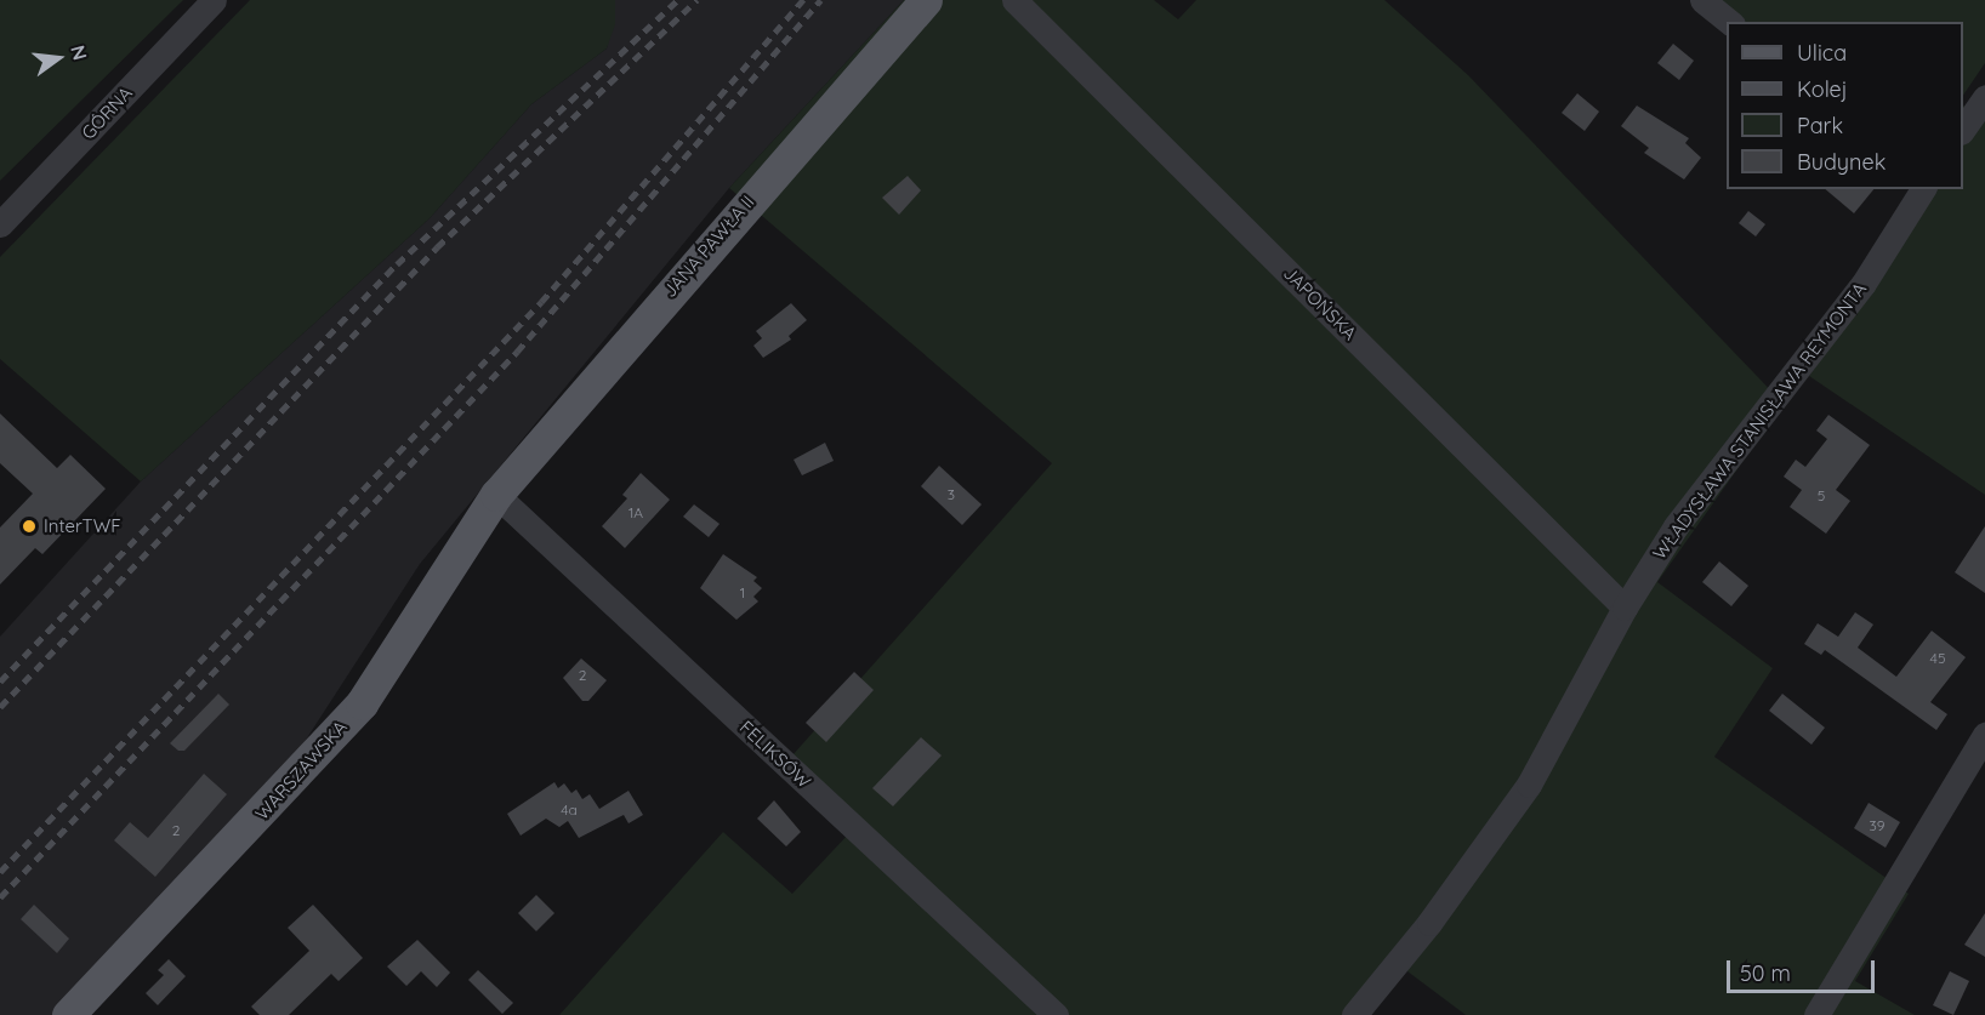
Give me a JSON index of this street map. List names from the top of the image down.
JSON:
{
  "streets": {
    "main road": ["JANA PAWŁA II", "WARSZAWSKA"],
    "street": [
      "GÓRNA",
      "JAPOŃSKA",
      "WŁADYSŁAWA STANISŁAWA REYMONTA",
      "FELIKSÓW"
    ]
  },
  "crossings": [
    ["JANA PAWŁA II", "FELIKSÓW"],
    ["JANA PAWŁA II", "WARSZAWSKA"],
    ["JAPOŃSKA", "WŁADYSŁAWA STANISŁAWA REYMONTA"],
    ["FELIKSÓW", "WARSZAWSKA"]
  ],
  "places": ["InterTWF"],
  "house_numbers": [
    "3",
    "5",
    "1A",
    "1",
    "45",
    "2",
    "4a",
    "39",
    "2"
  ],
  "legend": [
    "Ulica",
    "Kolej",
    "Park",
    "Budynek"
  ],
  "scale_bar": "50 m",
  "north": "right"
}
